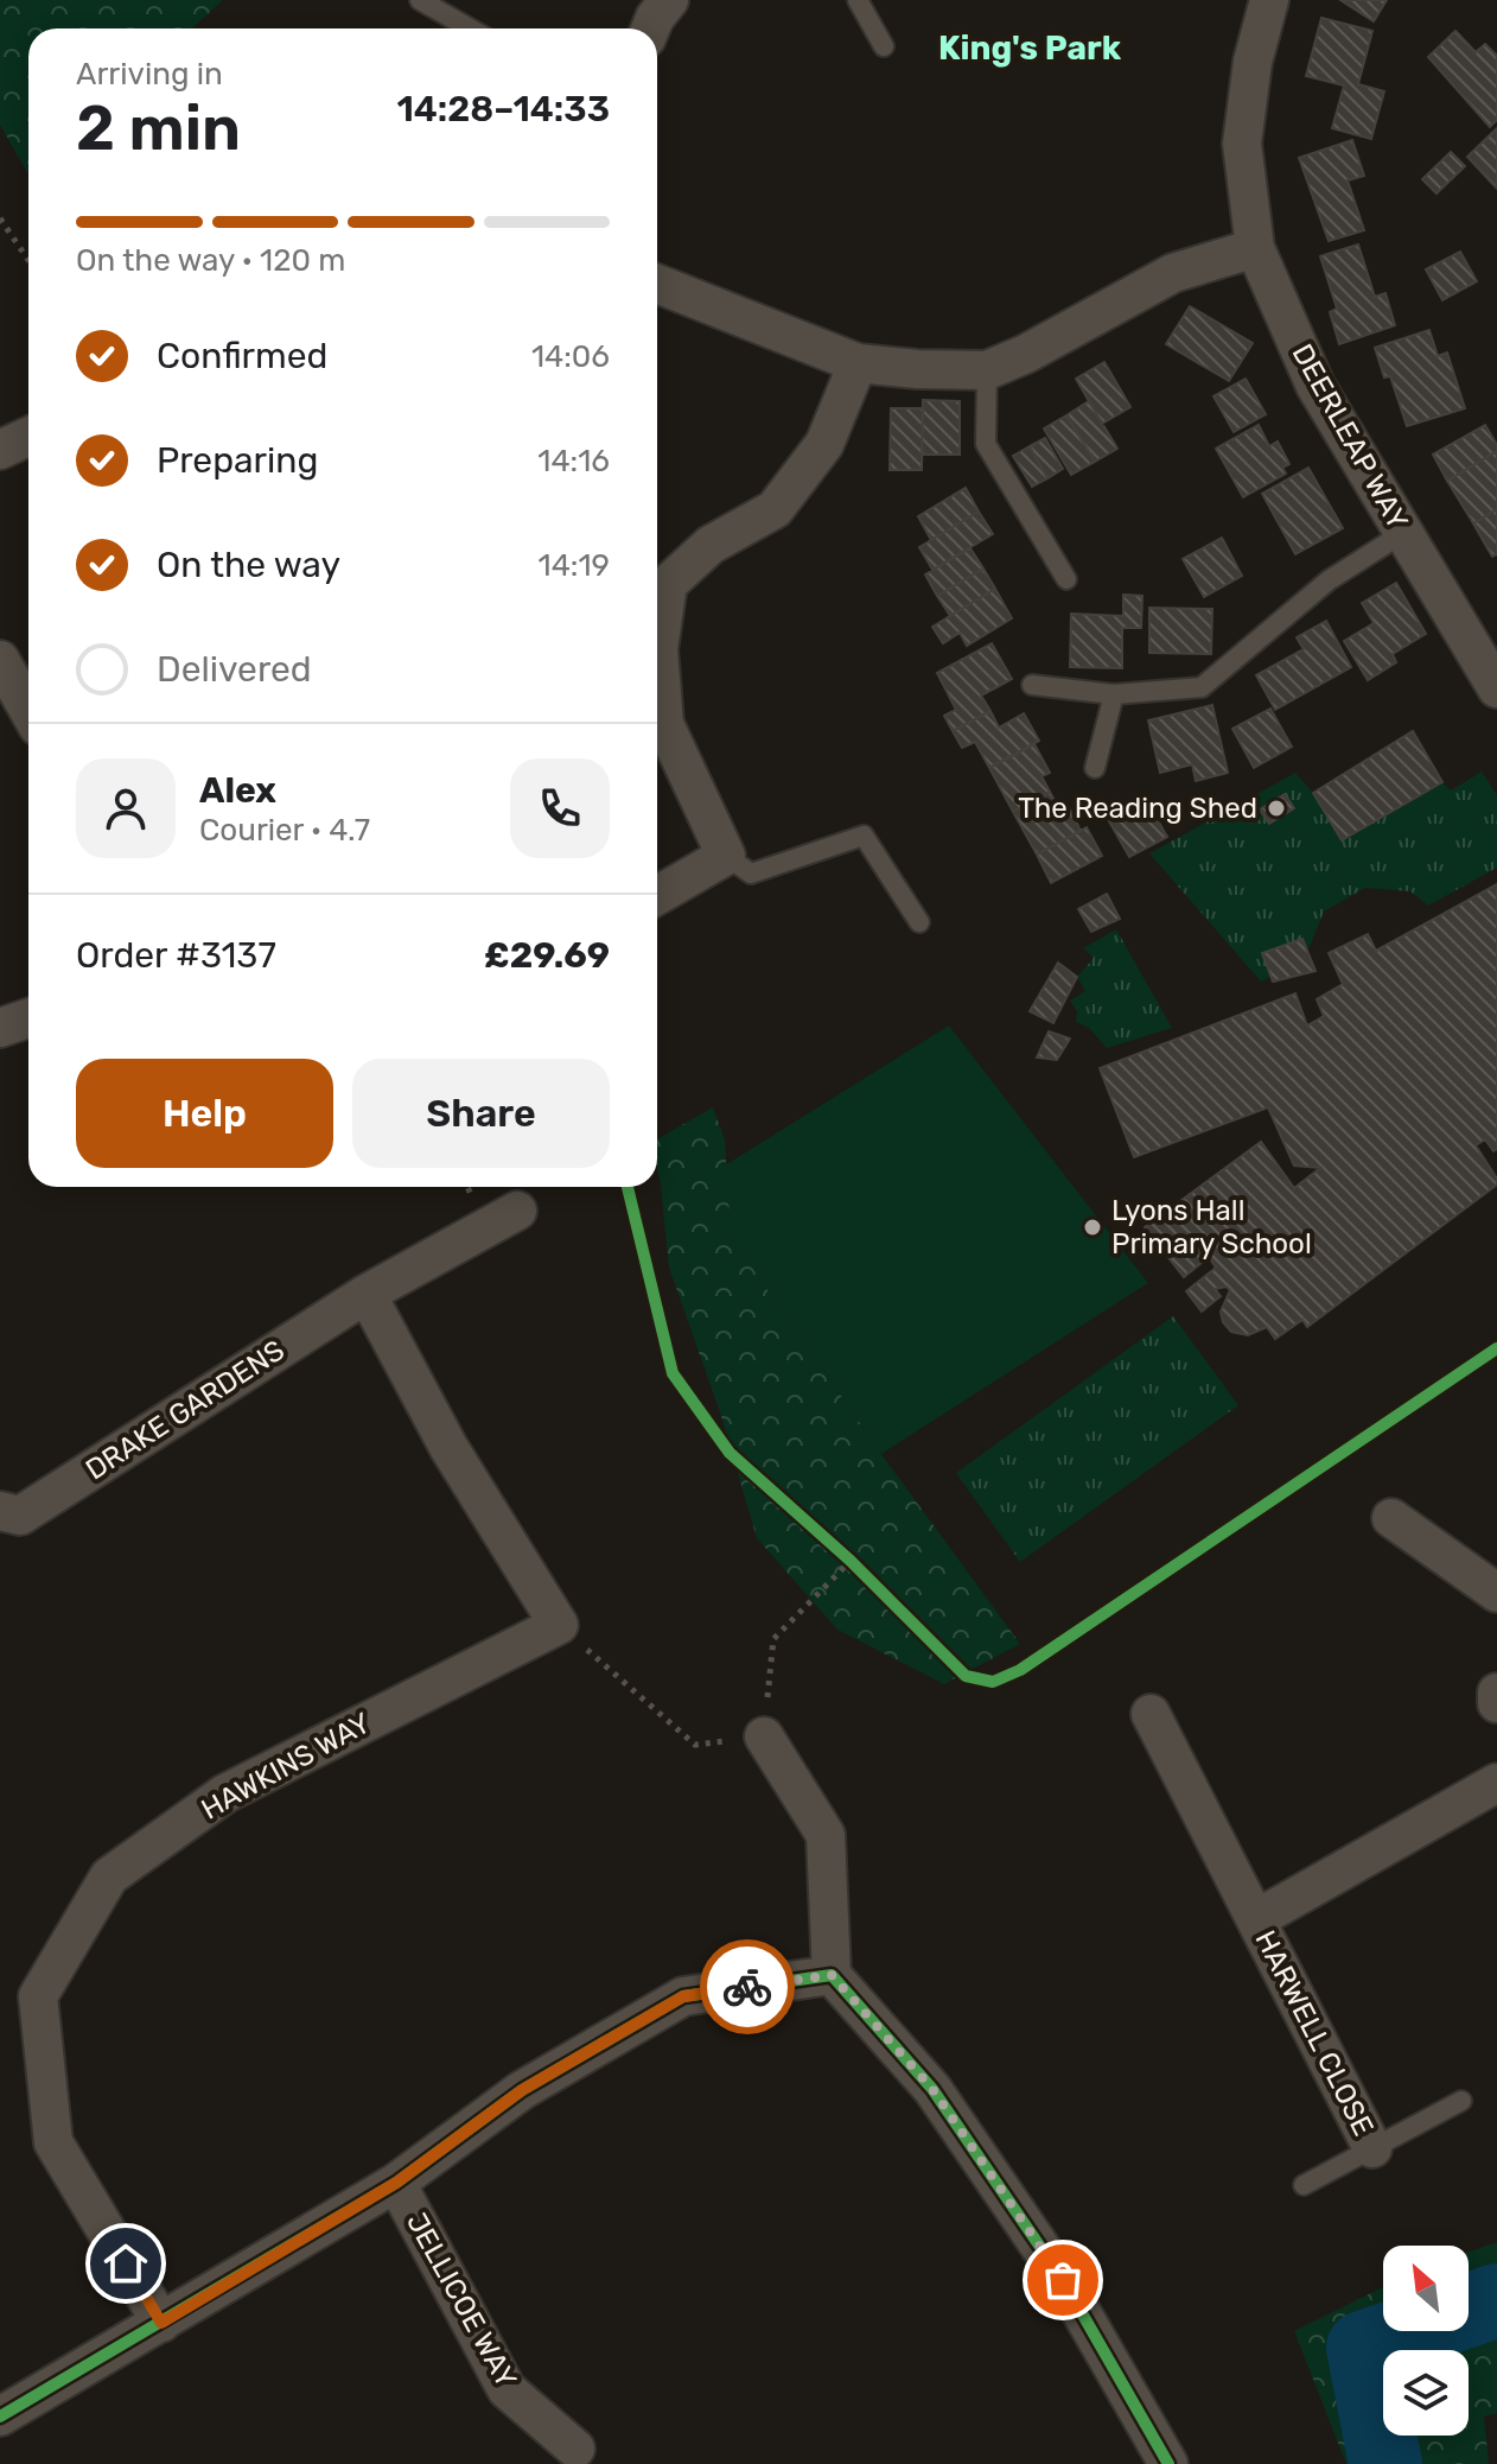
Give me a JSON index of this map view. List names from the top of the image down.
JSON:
{
  "streets": {
    "street": [
      "DEERLEAP WAY",
      "DRAKE GARDENS",
      "HAWKINS WAY",
      "HARWELL CLOSE",
      "JELLICOE WAY"
    ]
  },
  "districts": ["King's Park"],
  "places": ["The Reading Shed", "Lyons Hall Primary School"],
  "north": "top left",
  "page": {
    "heading": ["2 min", "Arriving in", "14:28–14:33"],
    "panel": [
      "Alex",
      "Courier · 4.7",
      "Order #3137",
      "£29.69"
    ],
    "bar": "On the way · 120 m",
    "list": [
      ["Confirmed", "14:06"],
      ["Preparing", "14:16"],
      ["On the way", "14:19"],
      "Delivered"
    ],
    "buttons": ["Help", "Share"]
  }
}
